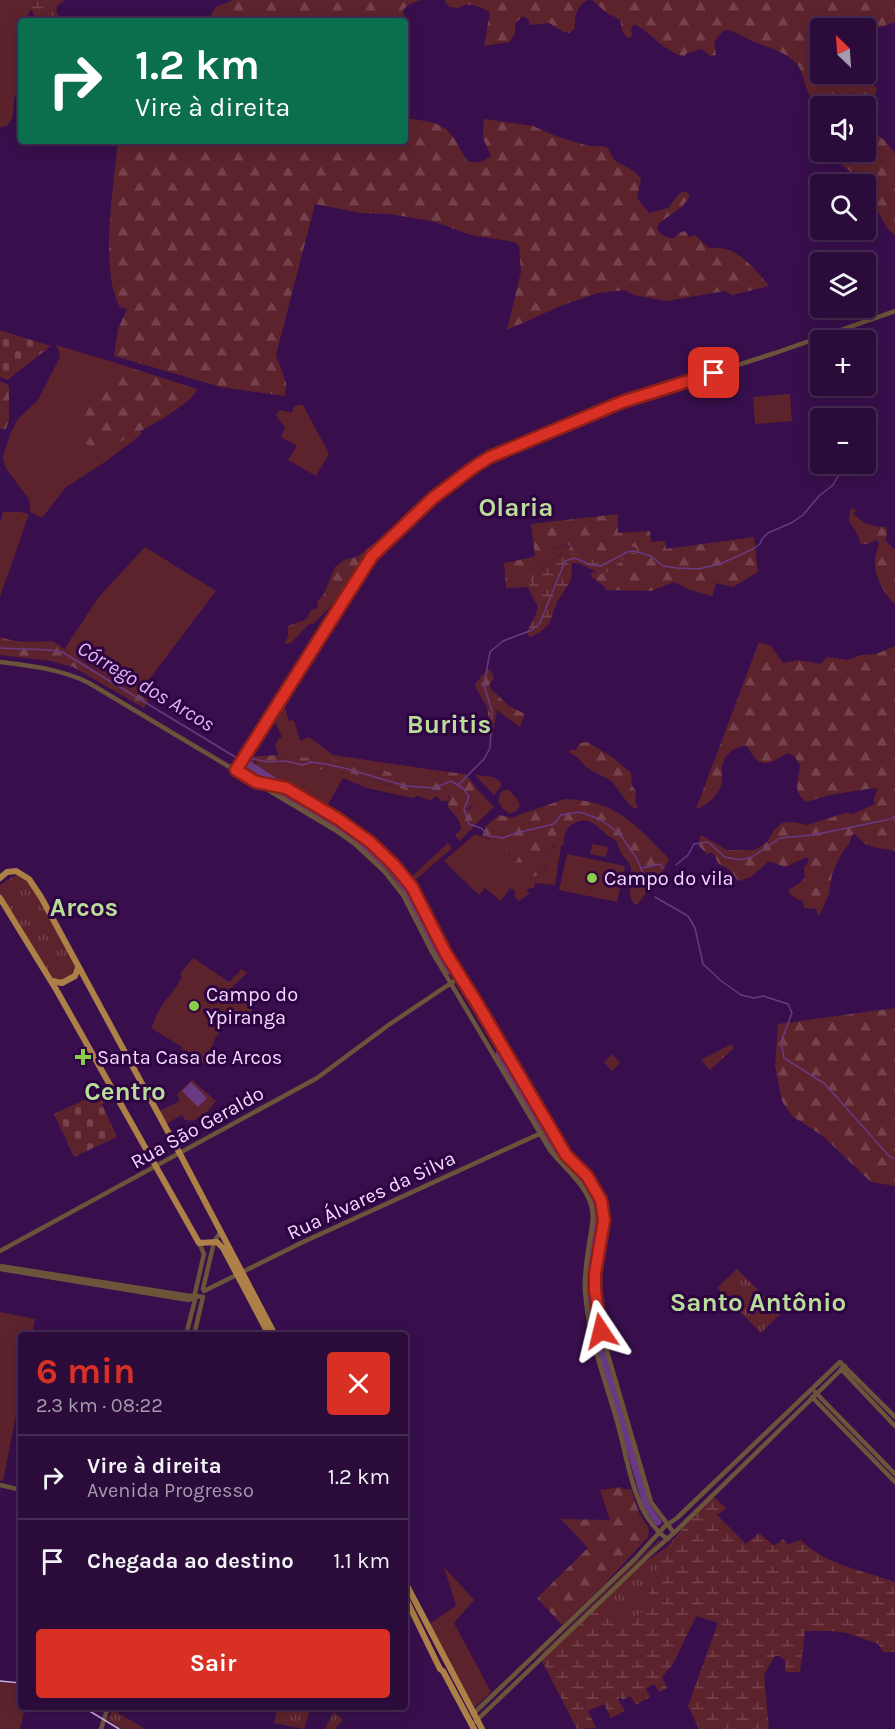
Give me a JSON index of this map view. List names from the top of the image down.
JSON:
{
  "streets": {
    "street": ["Rua São Geraldo", "Rua Álvares da Silva"]
  },
  "districts": [
    "Olaria",
    "Buritis",
    "Arcos",
    "Centro",
    "Santo Antônio"
  ],
  "water": ["Córrego dos Arcos"],
  "places": {
    "other": ["Campo do vila", "Campo do Ypiranga"],
    "health": ["Santa Casa de Arcos"]
  },
  "north": "top left",
  "page": {
    "map_buttons": ["+", "−"],
    "turn": ["1.2 km", "Vire à direita"],
    "heading": ["6 min", "2.3 km · 08:22"],
    "list": [
      {
        "name": "Vire à direita",
        "note": "Avenida Progresso",
        "value": "1.2 km"
      },
      {
        "name": "Chegada ao destino",
        "value": "1.1 km"
      }
    ],
    "buttons": "Sair"
  }
}
